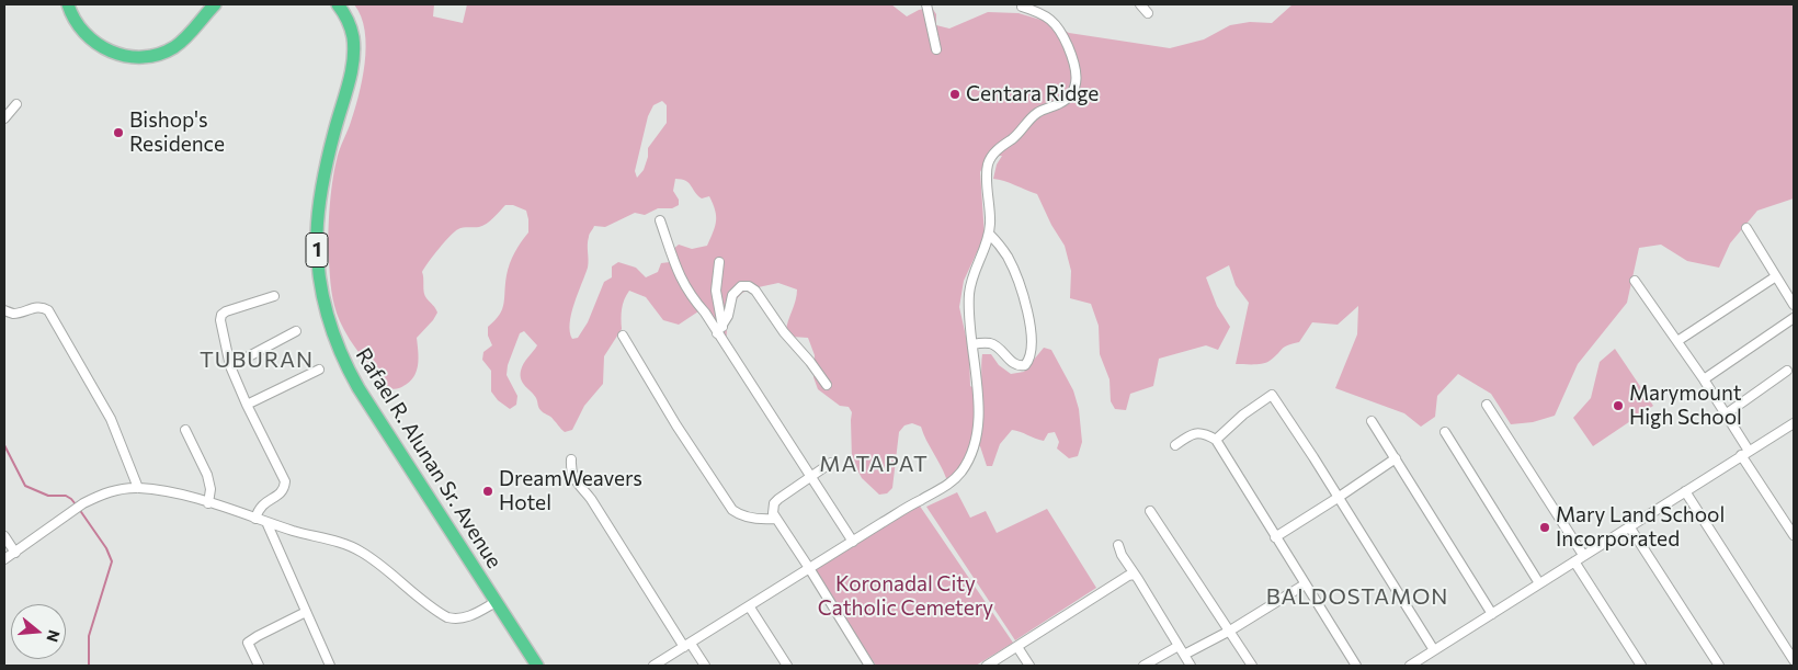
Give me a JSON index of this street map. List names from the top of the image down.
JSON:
{
  "streets": {
    "highway": ["1", "Rafael R. Alunan Sr. Avenue"]
  },
  "districts": ["TUBURAN", "MATAPAT", "BALDOSTAMON"],
  "parks": ["Koronadal City Catholic Cemetery"],
  "places": [
    "Centara Ridge",
    "Bishop's Residence",
    "Marymount High School",
    "DreamWeavers Hotel",
    "Mary Land School Incorporated"
  ],
  "north": "right"
}
